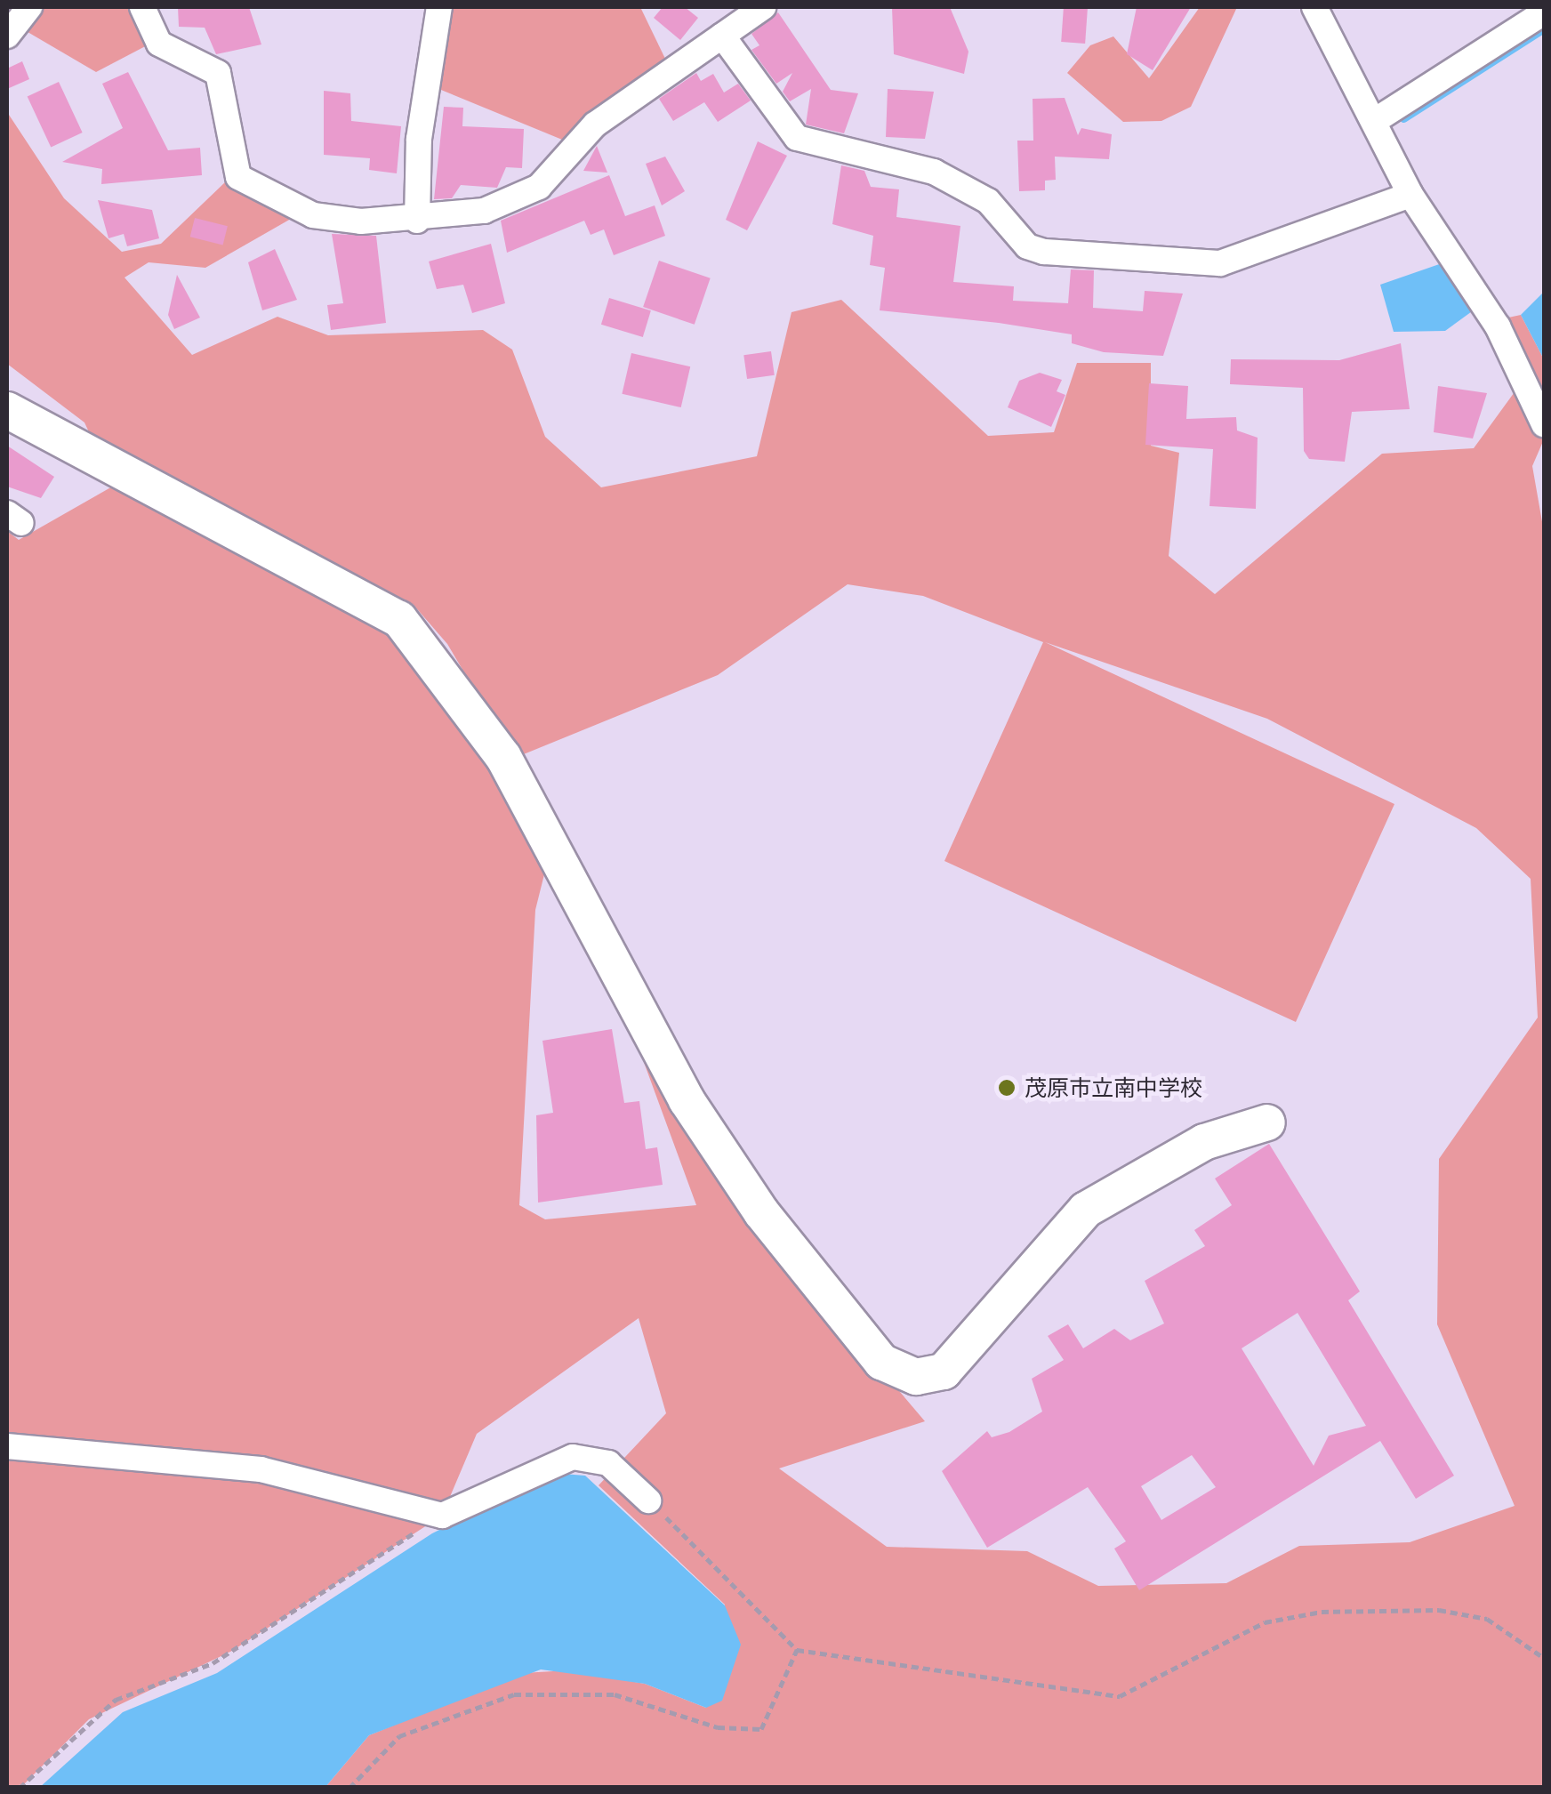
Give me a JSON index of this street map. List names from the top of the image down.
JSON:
{
  "places": ["茂原市立南中学校"]
}
